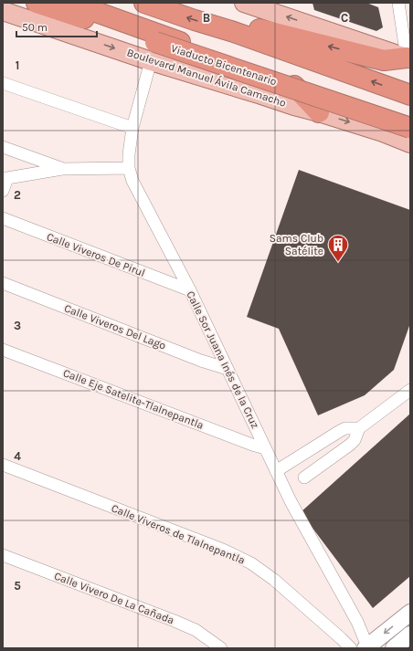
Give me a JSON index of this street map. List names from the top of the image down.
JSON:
{
  "streets": {
    "highway": ["Viaducto Bicentenario", "Boulevard Manuel Ávila Camacho"],
    "street": [
      "Calle Viveros De Pirul",
      "Calle Viveros Del Lago",
      "Calle Sor Juana Inés de la Cruz",
      "Calle Eje Satelite-Tlalnepantla",
      "Calle Viveros de Tlalnepantla",
      "Calle Vivero De La Cañada"
    ]
  },
  "crossings": [
    ["Boulevard Manuel Ávila Camacho", "Calle Sor Juana Inés de la Cruz"],
    ["Calle Viveros De Pirul", "Calle Sor Juana Inés de la Cruz"],
    ["Calle Viveros Del Lago", "Calle Sor Juana Inés de la Cruz"],
    ["Calle Sor Juana Inés de la Cruz", "Calle Eje Satelite-Tlalnepantla"]
  ],
  "places": {
    "building": ["Sams Club Satélite"]
  },
  "scale_bar": "50 m",
  "grid": {
    "columns": ["B", "C"],
    "rows": [
      "1",
      "2",
      "3",
      "4",
      "5"
    ]
  }
}
